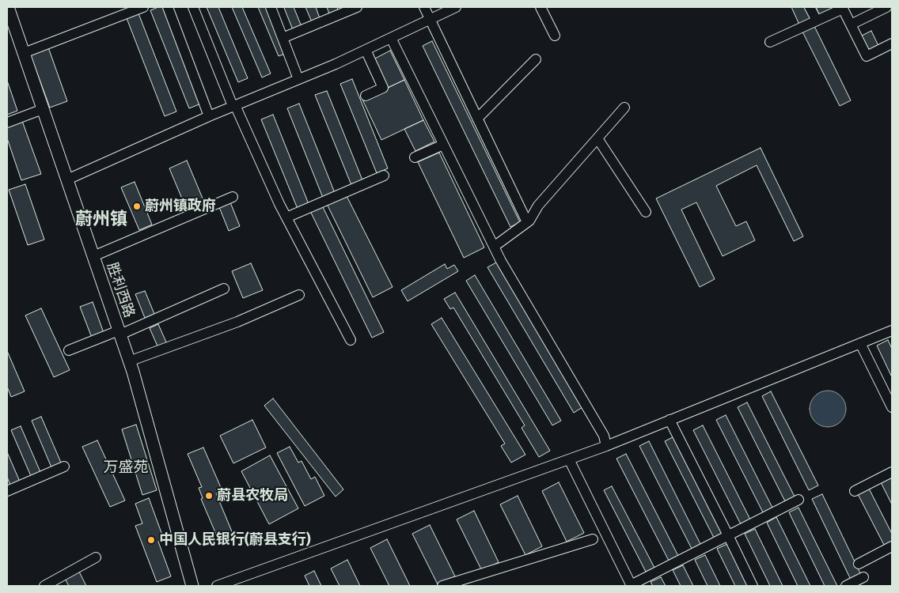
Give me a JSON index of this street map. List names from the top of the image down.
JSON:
{
  "streets": {
    "main road": ["胜利西路"]
  },
  "districts": ["蔚州镇", "万盛苑"],
  "places": ["蔚州镇政府", "蔚县农牧局", "中国人民银行(蔚县支行)"]
}
